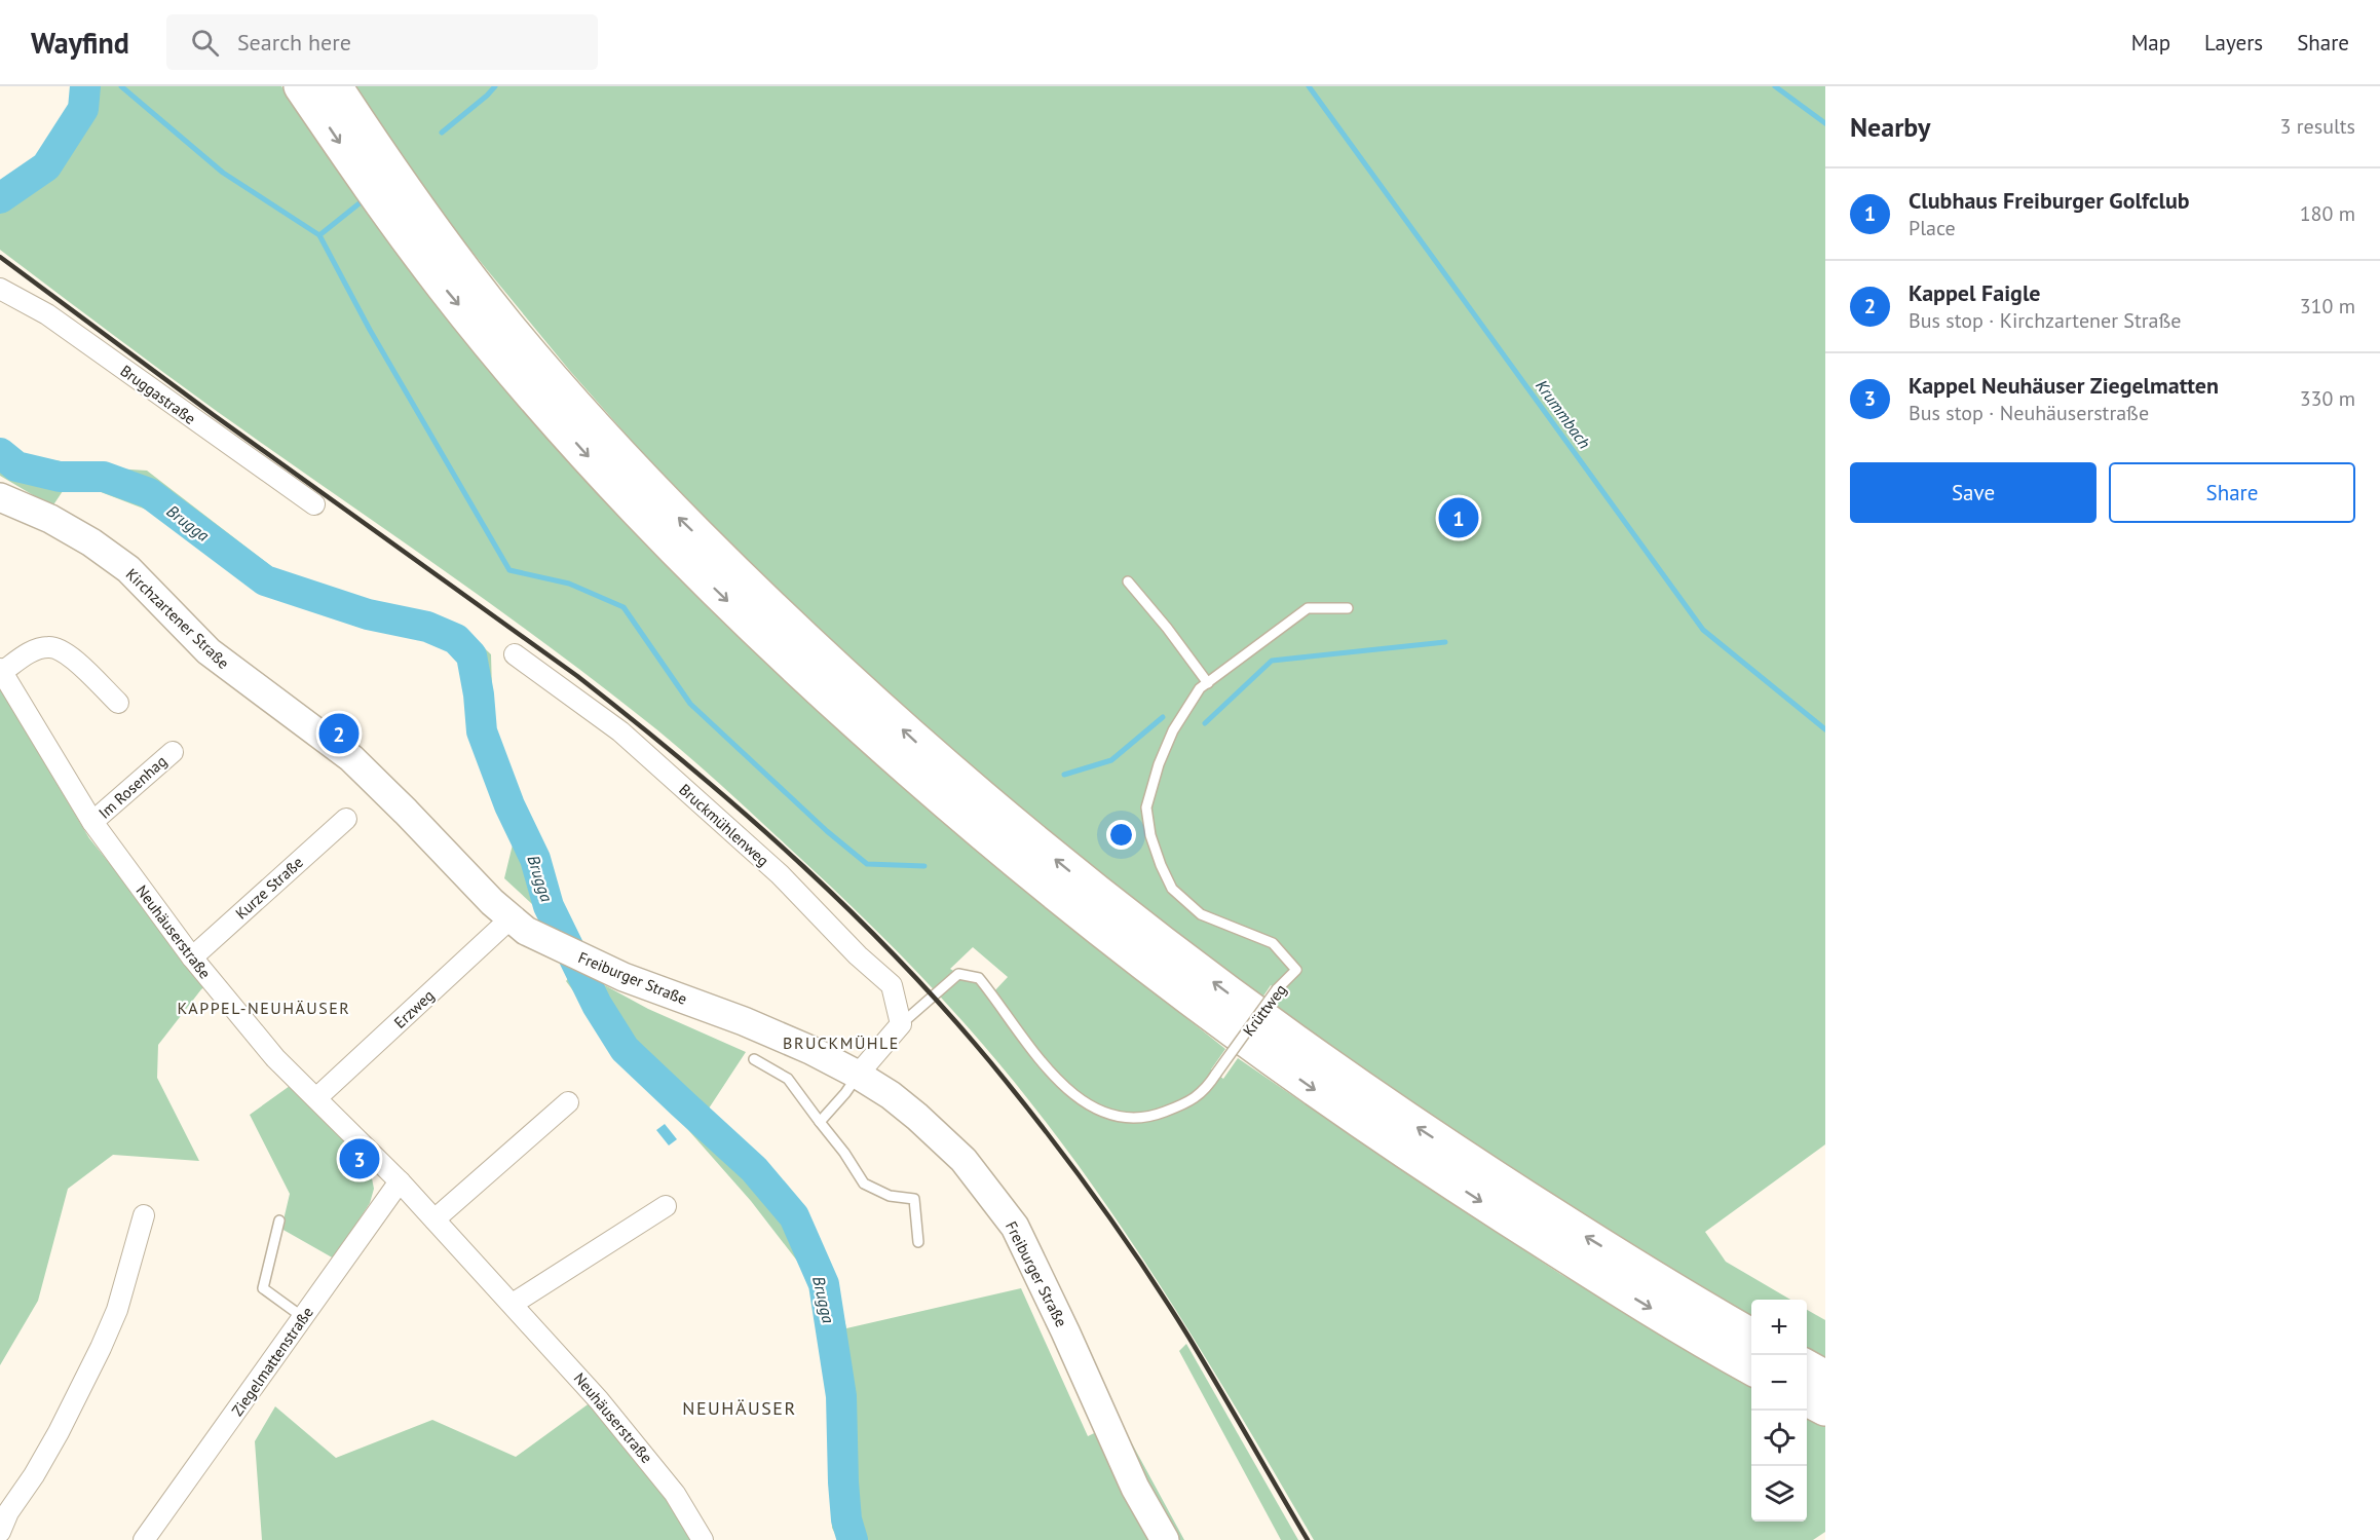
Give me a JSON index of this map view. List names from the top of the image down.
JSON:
{
  "streets": {
    "street": [
      "Bruggastraße",
      "Kirchzartener Straße",
      "Im Rosenhag",
      "Bruckmühlenweg",
      "Kurze Straße",
      "Neuhäuserstraße",
      "Freiburger Straße",
      "Erzweg",
      "Krüttweg",
      "Ziegelmattenstraße"
    ]
  },
  "crossings": [
    ["Kirchzartener Straße", "Freiburger Straße"],
    ["Kirchzartener Straße", "Erzweg"],
    ["Im Rosenhag", "Neuhäuserstraße"],
    ["Bruckmühlenweg", "Krüttweg"],
    ["Kurze Straße", "Neuhäuserstraße"],
    ["Neuhäuserstraße", "Erzweg"],
    ["Neuhäuserstraße", "Ziegelmattenstraße"],
    ["Freiburger Straße", "Krüttweg"]
  ],
  "districts": ["KAPPEL-NEUHÄUSER", "BRUCKMÜHLE", "NEUHÄUSER"],
  "water": ["Krummbach", "Brugga"],
  "page": {
    "header": "Wayfind",
    "search": "Search here",
    "nav": ["Map", "Layers", "Share"],
    "heading": ["Nearby", "3 results"],
    "list": [
      {
        "mark": "1",
        "name": "Clubhaus Freiburger Golfclub",
        "note": "Place",
        "value": "180 m"
      },
      {
        "mark": "2",
        "name": "Kappel Faigle",
        "note": "Bus stop · Kirchzartener Straße",
        "value": "310 m"
      },
      {
        "mark": "3",
        "name": "Kappel Neuhäuser Ziegelmatten",
        "note": "Bus stop · Neuhäuserstraße",
        "value": "330 m"
      }
    ],
    "buttons": ["Save", "Share"],
    "pins": ["1", "2", "3"],
    "map_buttons": ["+", "−"]
  }
}
